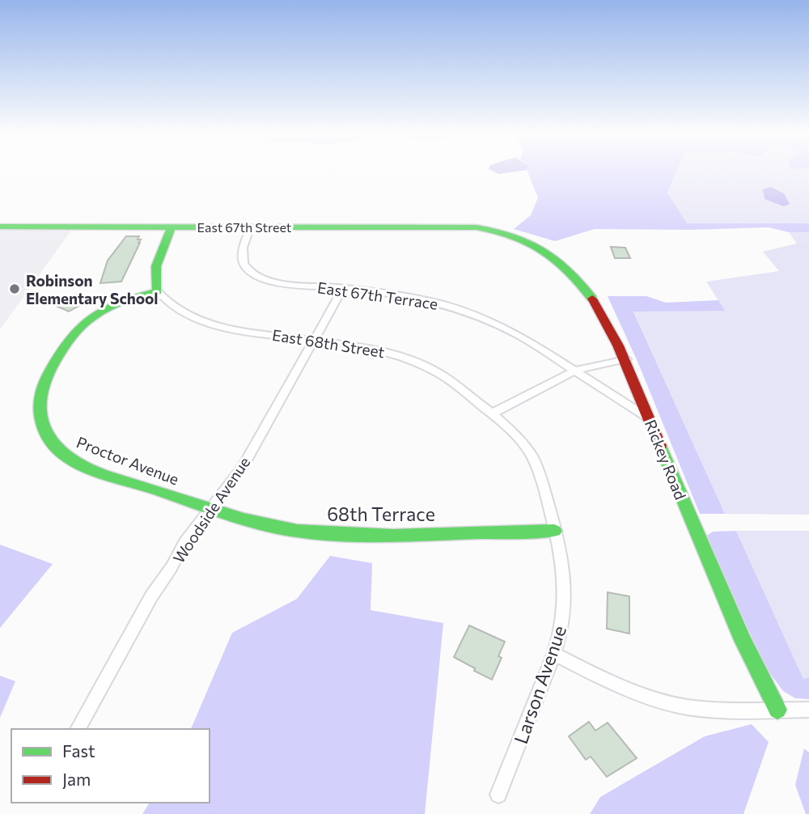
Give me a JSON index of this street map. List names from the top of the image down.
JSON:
{
  "streets": {
    "street": [
      "East 67th Street",
      "East 67th Terrace",
      "East 68th Street",
      "Rickey Road",
      "Proctor Avenue",
      "Woodside Avenue",
      "68th Terrace",
      "Larson Avenue"
    ]
  },
  "crossings": [
    ["East 67th Street", "East 67th Terrace"],
    ["East 67th Street", "Rickey Road"],
    ["East 67th Terrace", "Rickey Road"],
    ["East 67th Terrace", "Woodside Avenue"],
    ["East 68th Street", "Proctor Avenue"],
    ["East 68th Street", "Woodside Avenue"],
    ["East 68th Street", "Larson Avenue"],
    ["Proctor Avenue", "Woodside Avenue"],
    ["Proctor Avenue", "68th Terrace"],
    ["Woodside Avenue", "68th Terrace"],
    ["68th Terrace", "Larson Avenue"]
  ],
  "places": ["Robinson Elementary School"],
  "legend": ["Fast", "Jam"]
}
